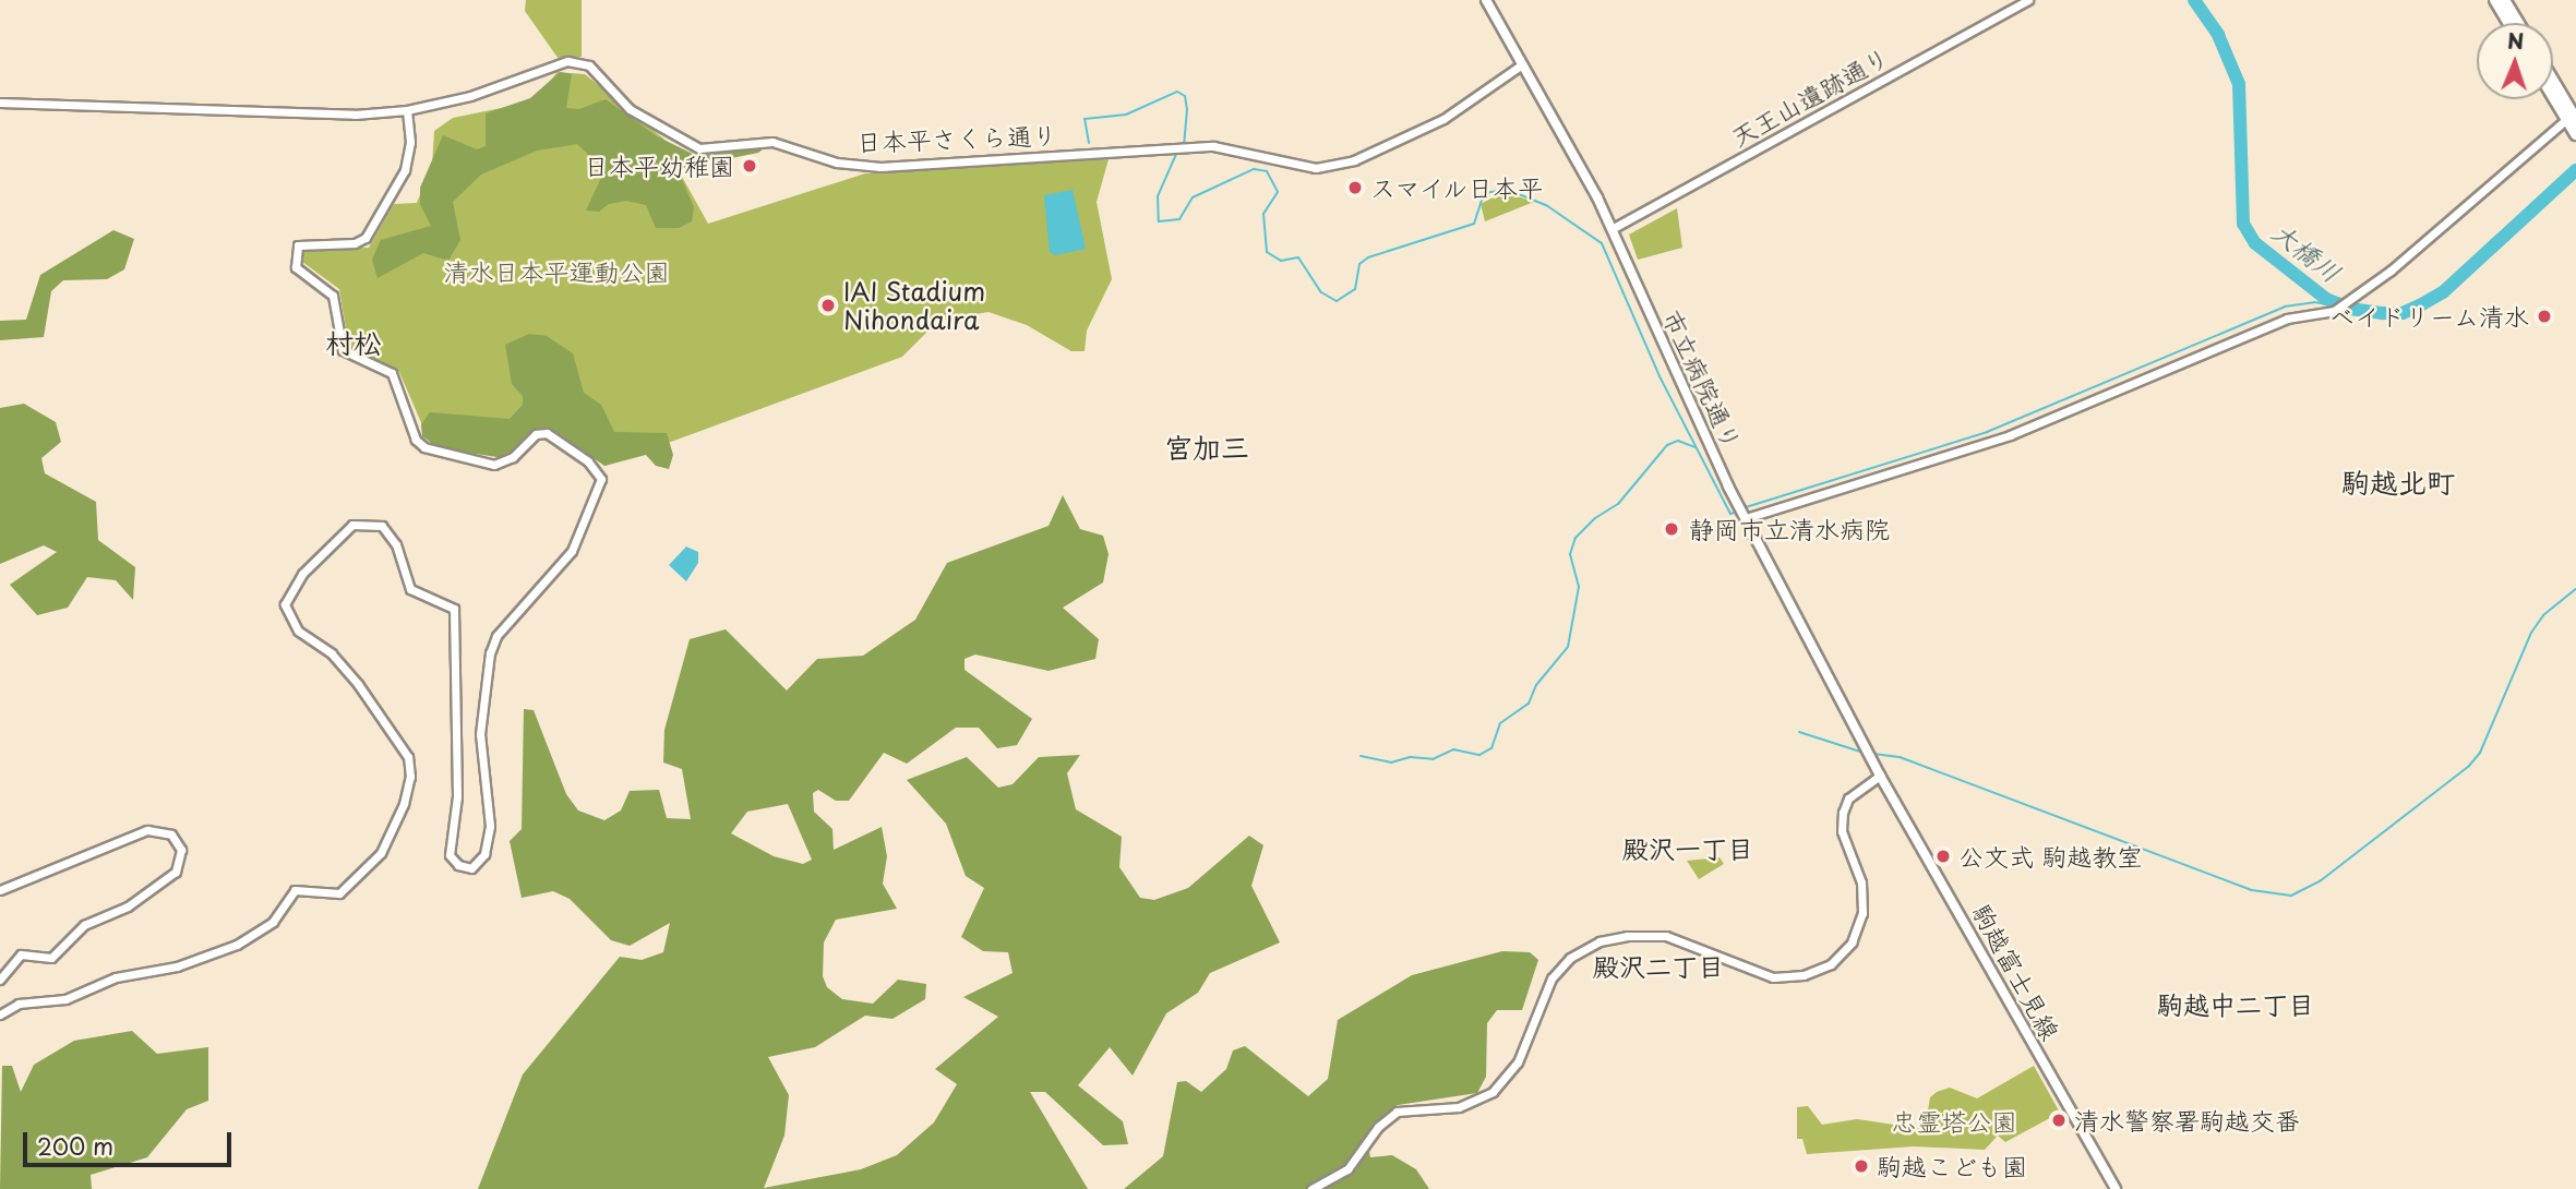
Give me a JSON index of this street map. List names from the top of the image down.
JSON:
{
  "streets": {
    "main road": ["市立病院通り", "駒越富士見線"],
    "street": ["天王山遺跡通り", "日本平さくら通り"]
  },
  "crossings": [
    ["天王山遺跡通り", "市立病院通り"],
    ["日本平さくら通り", "市立病院通り"],
    ["市立病院通り", "駒越富士見線"]
  ],
  "districts": [
    "村松",
    "宮加三",
    "駒越北町",
    "殿沢一丁目",
    "殿沢二丁目",
    "駒越中二丁目"
  ],
  "water": ["大橋川"],
  "parks": ["清水日本平運動公園", "忠霊塔公園"],
  "places": [
    "日本平幼稚園",
    "スマイル日本平",
    "IAI Stadium Nihondaira",
    "ベイドリーム清水",
    "静岡市立清水病院",
    "公文式 駒越教室",
    "清水警察署駒越交番",
    "駒越こども園"
  ],
  "scale_bar": "200 m",
  "north": "top"
}
